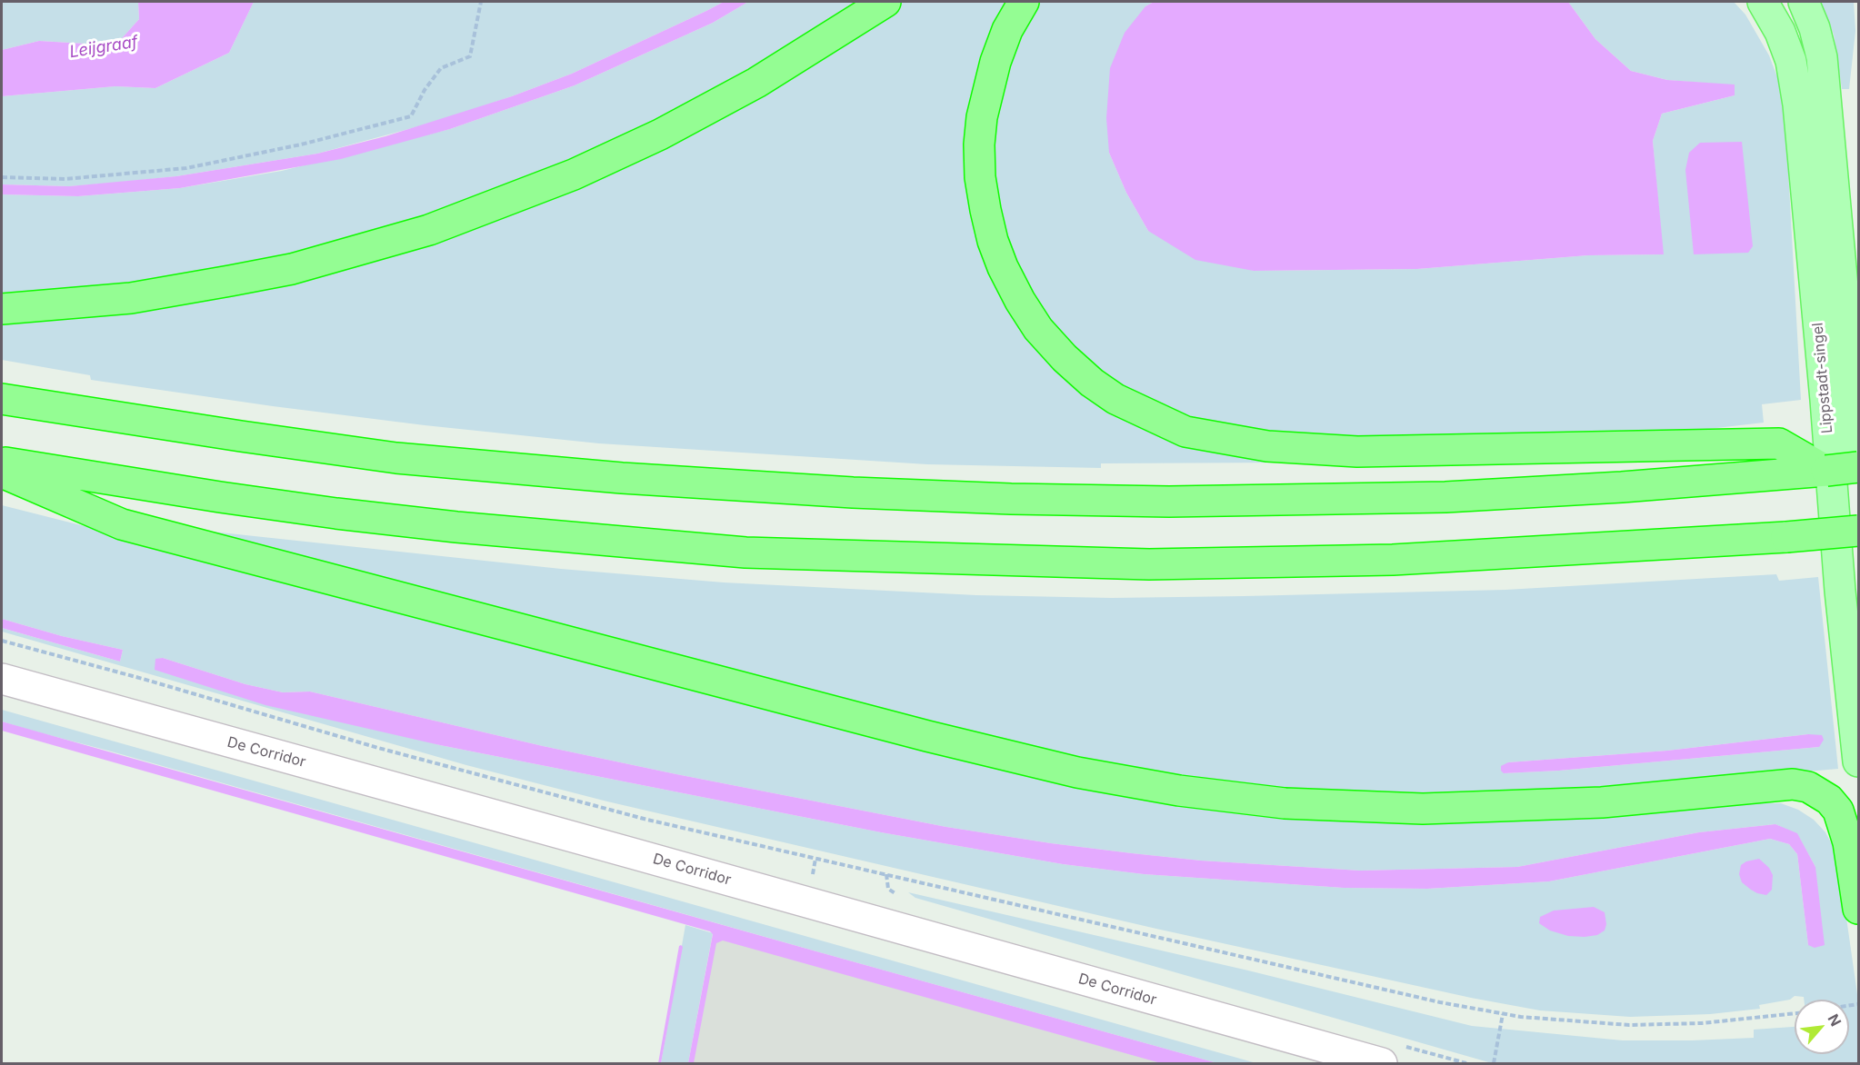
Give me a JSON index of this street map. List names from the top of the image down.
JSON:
{
  "streets": {
    "main road": ["Lippstadt-singel"],
    "street": ["De Corridor"]
  },
  "water": ["Leijgraaf"],
  "north": "top right"
}
